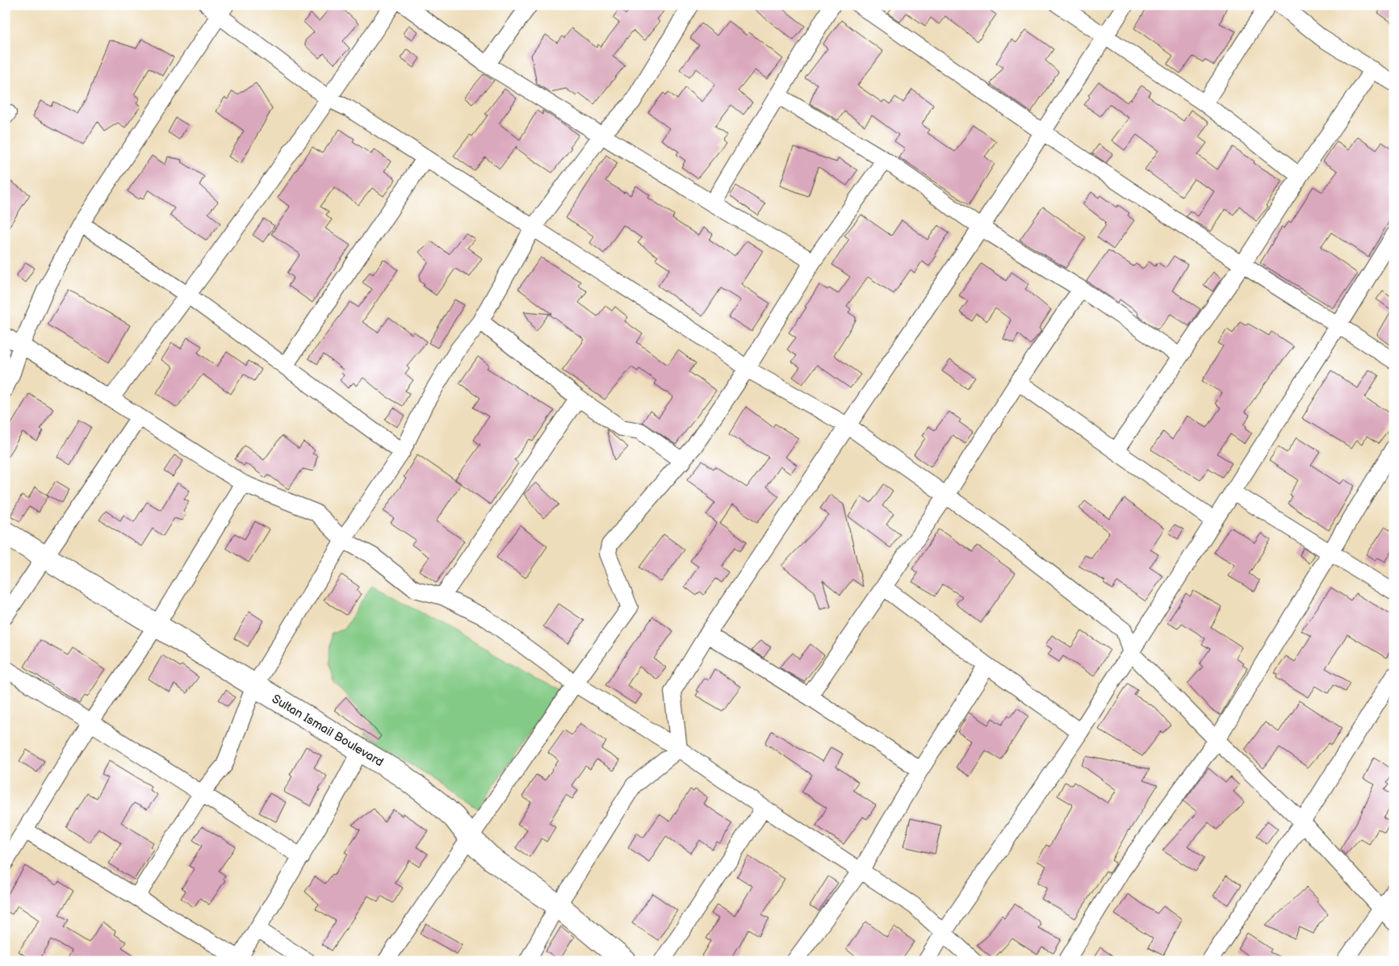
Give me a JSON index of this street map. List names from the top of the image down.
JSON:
{
  "streets": {
    "street": ["Sultan Ismail Boulevard"]
  }
}
